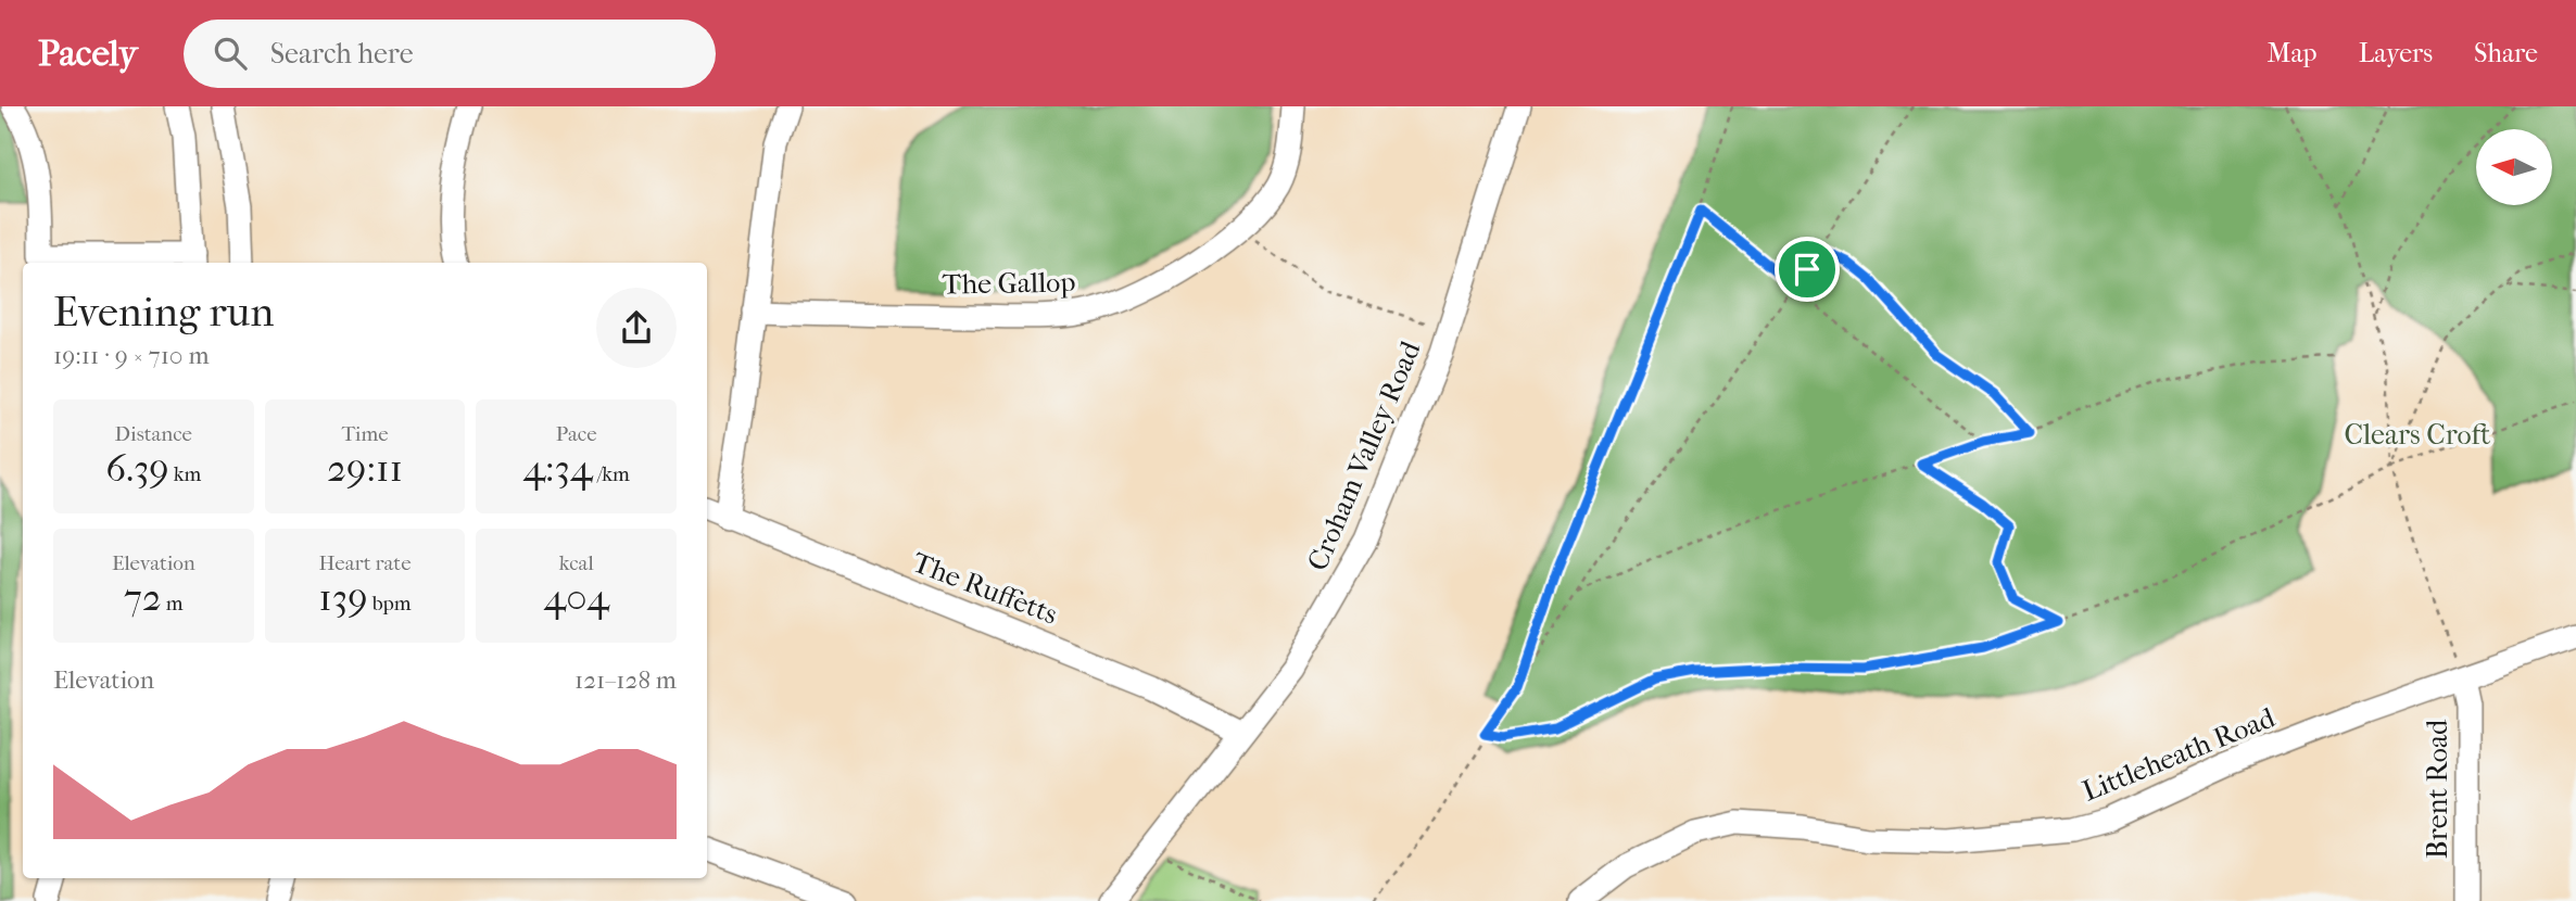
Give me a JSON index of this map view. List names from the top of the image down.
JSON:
{
  "streets": {
    "street": [
      "The Gallop",
      "Croham Valley Road",
      "The Ruffetts",
      "Littleheath Road",
      "Brent Road"
    ]
  },
  "crossings": [
    ["Croham Valley Road", "The Ruffetts"],
    ["Littleheath Road", "Brent Road"]
  ],
  "parks": ["Clears Croft"],
  "north": "left",
  "page": {
    "header": "Pacely",
    "search": "Search here",
    "nav": ["Map", "Layers", "Share"],
    "heading": ["Evening run", "19:11 · 9 × 710 m"],
    "stats": [
      ["Distance", "6.39 km"],
      ["Time", "29:11"],
      ["Pace", "4:34 /km"],
      ["Elevation", "72 m"],
      ["Heart rate", "139 bpm"],
      ["kcal", "404"]
    ],
    "chart": ["Elevation", "121–128 m"]
  }
}
